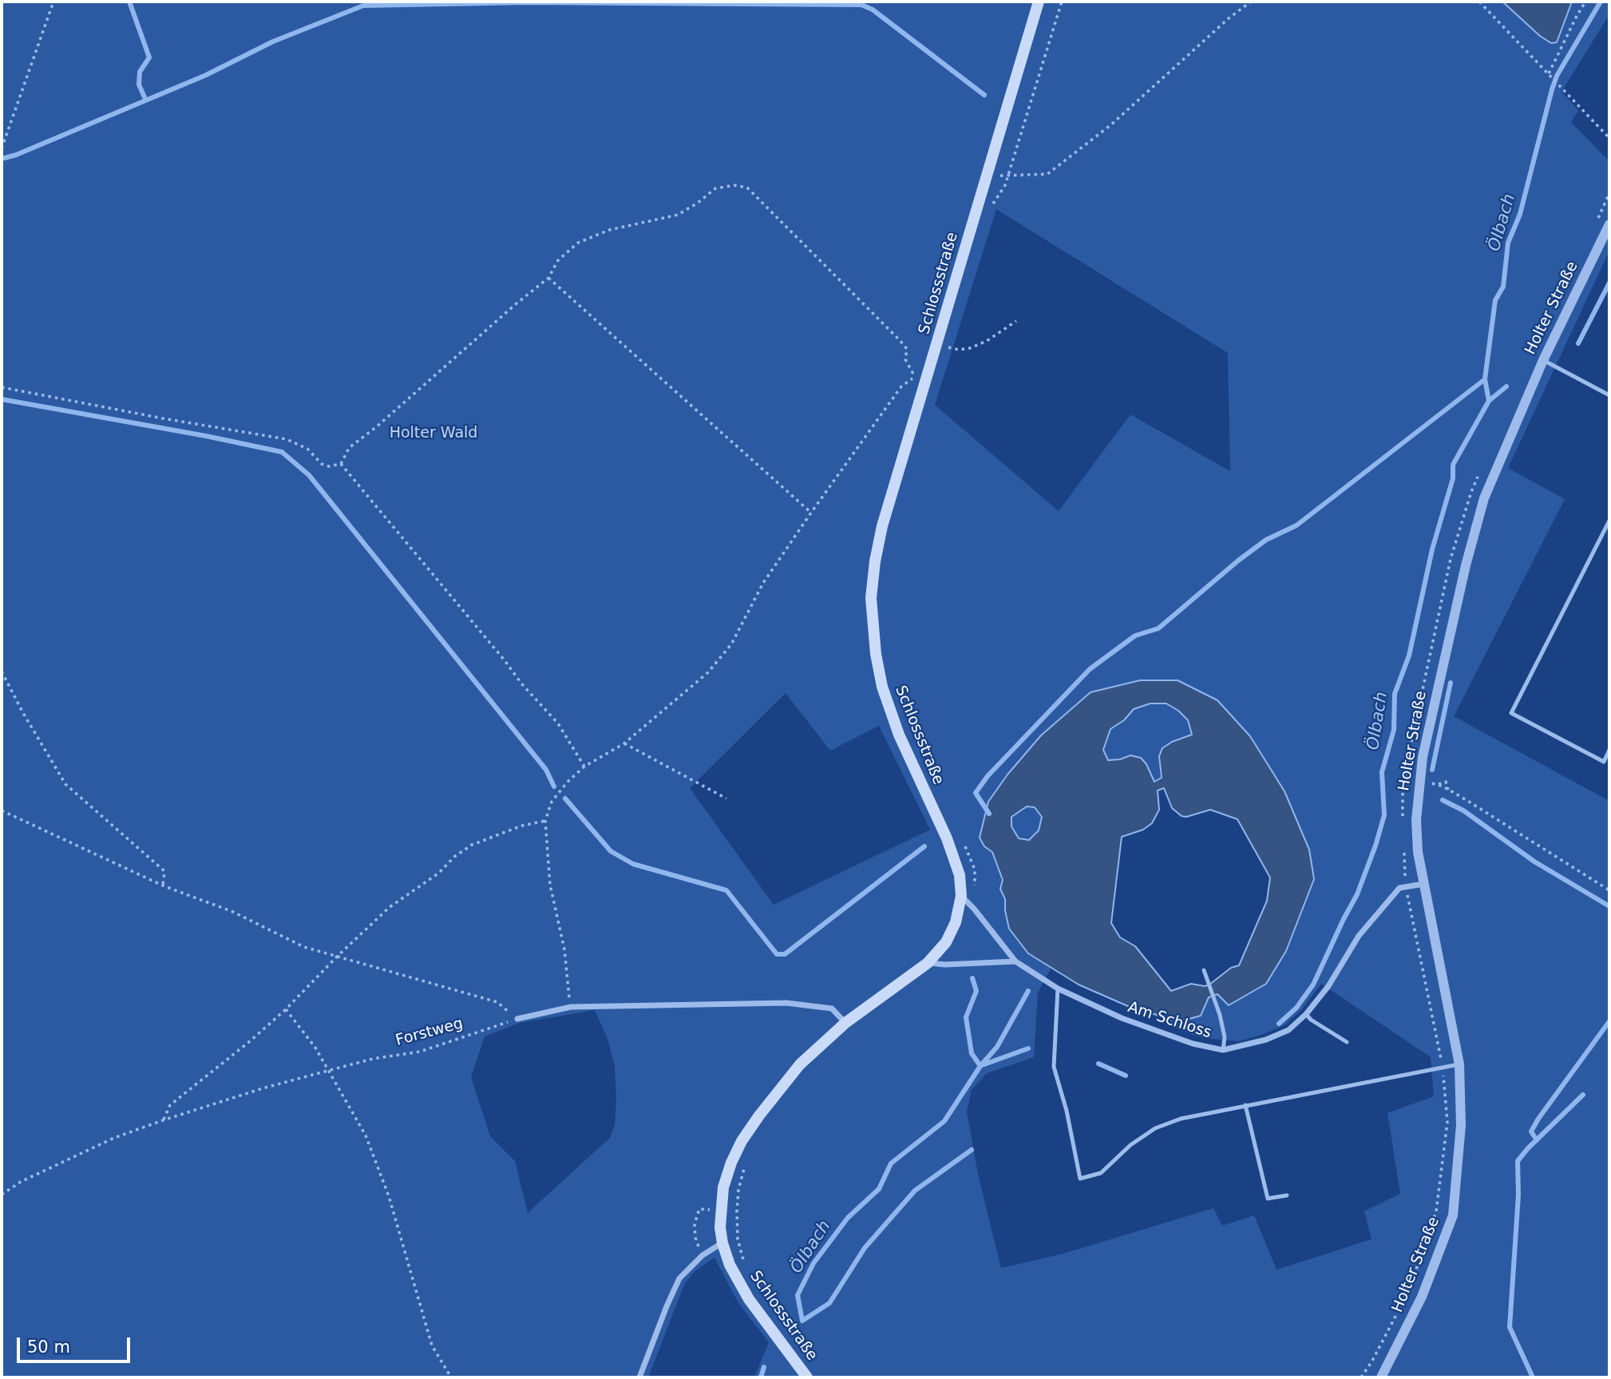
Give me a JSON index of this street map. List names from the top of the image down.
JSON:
{
  "streets": {
    "main road": ["Schlossstraße"],
    "street": ["Holter Straße", "Am Schloss"],
    "path": ["Forstweg"]
  },
  "crossings": [
    ["Schlossstraße", "Am Schloss"]
  ],
  "water": ["Ölbach"],
  "parks": ["Holter Wald"],
  "scale_bar": "50 m"
}
